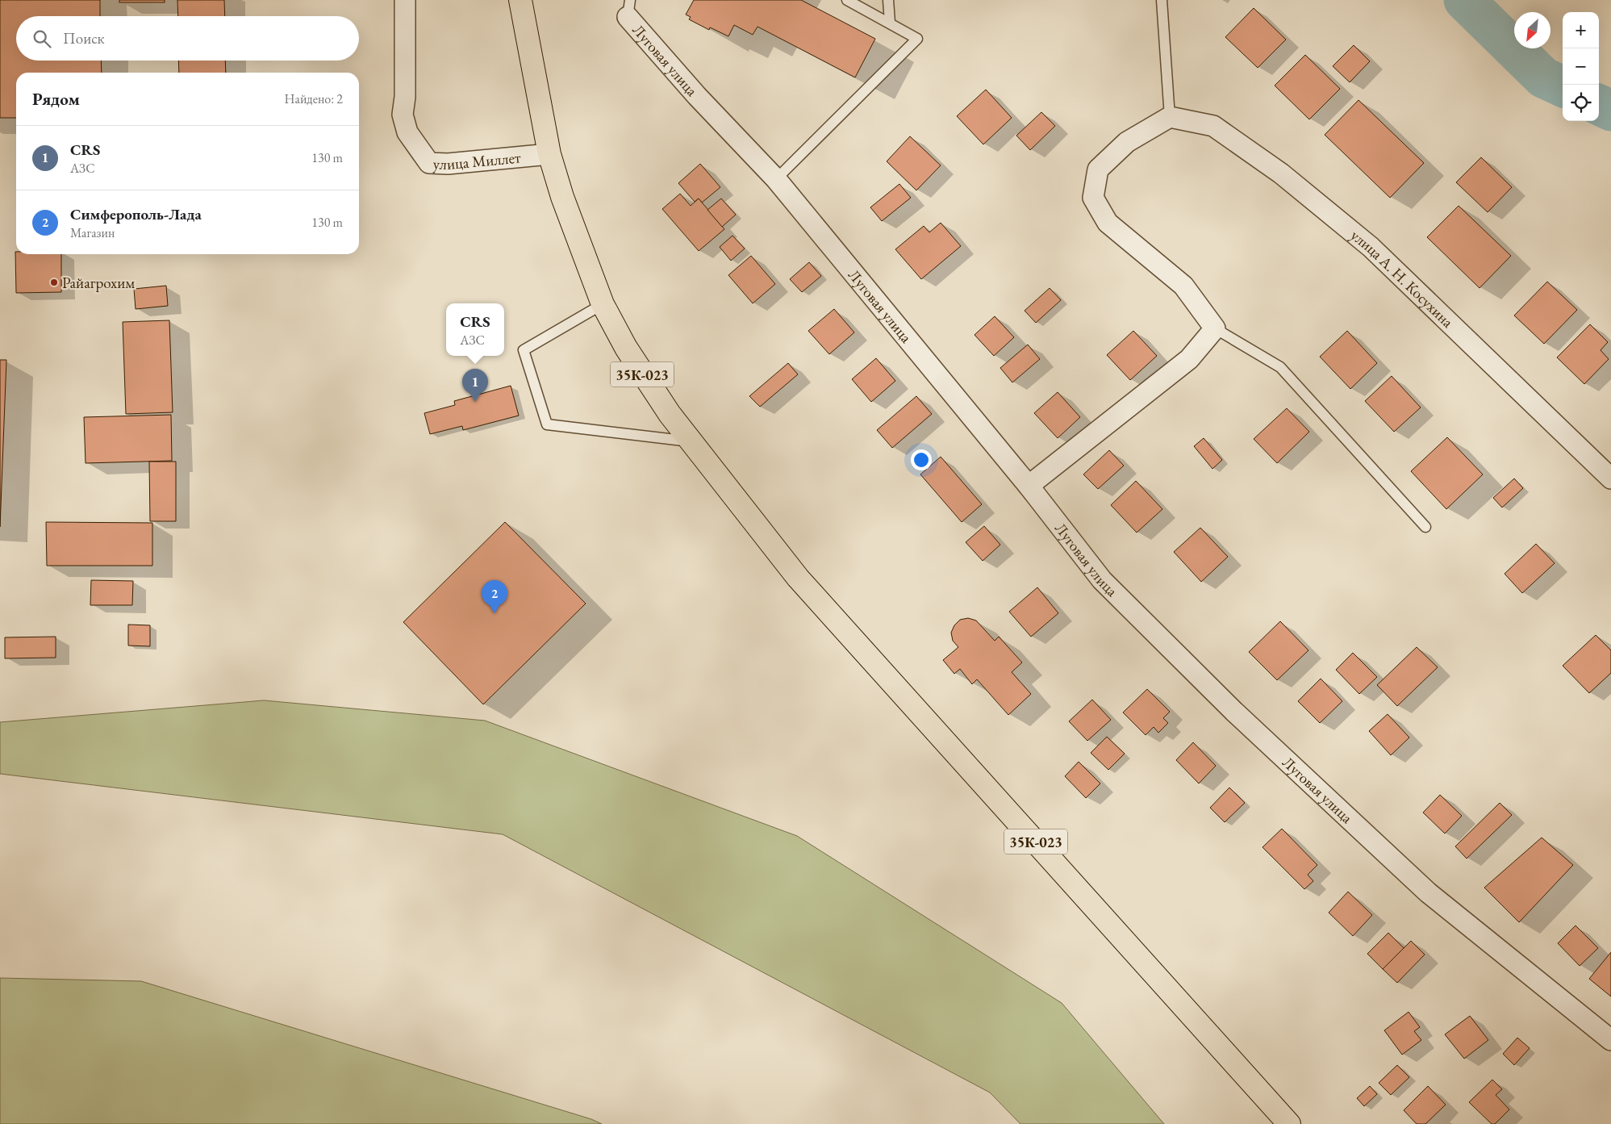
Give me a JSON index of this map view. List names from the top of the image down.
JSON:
{
  "streets": {
    "main road": ["35К-023"],
    "street": ["Луговая улица", "улица Миллет", "улица А. Н. Косухина"]
  },
  "crossings": [
    ["улица Миллет", "35К-023"]
  ],
  "places": ["Райагрохим"],
  "north": "bottom left",
  "page": {
    "map_buttons": ["+", "−"],
    "search": "Поиск",
    "heading": ["Рядом", "Найдено: 2"],
    "list": [
      {
        "mark": "1",
        "name": "CRS",
        "note": "АЗС",
        "value": "130 m"
      },
      {
        "mark": "2",
        "name": "Симферополь-Лада",
        "note": "Магазин",
        "value": "130 m"
      }
    ],
    "popup": ["CRS", "АЗС"],
    "pins": ["1", "2"]
  }
}
